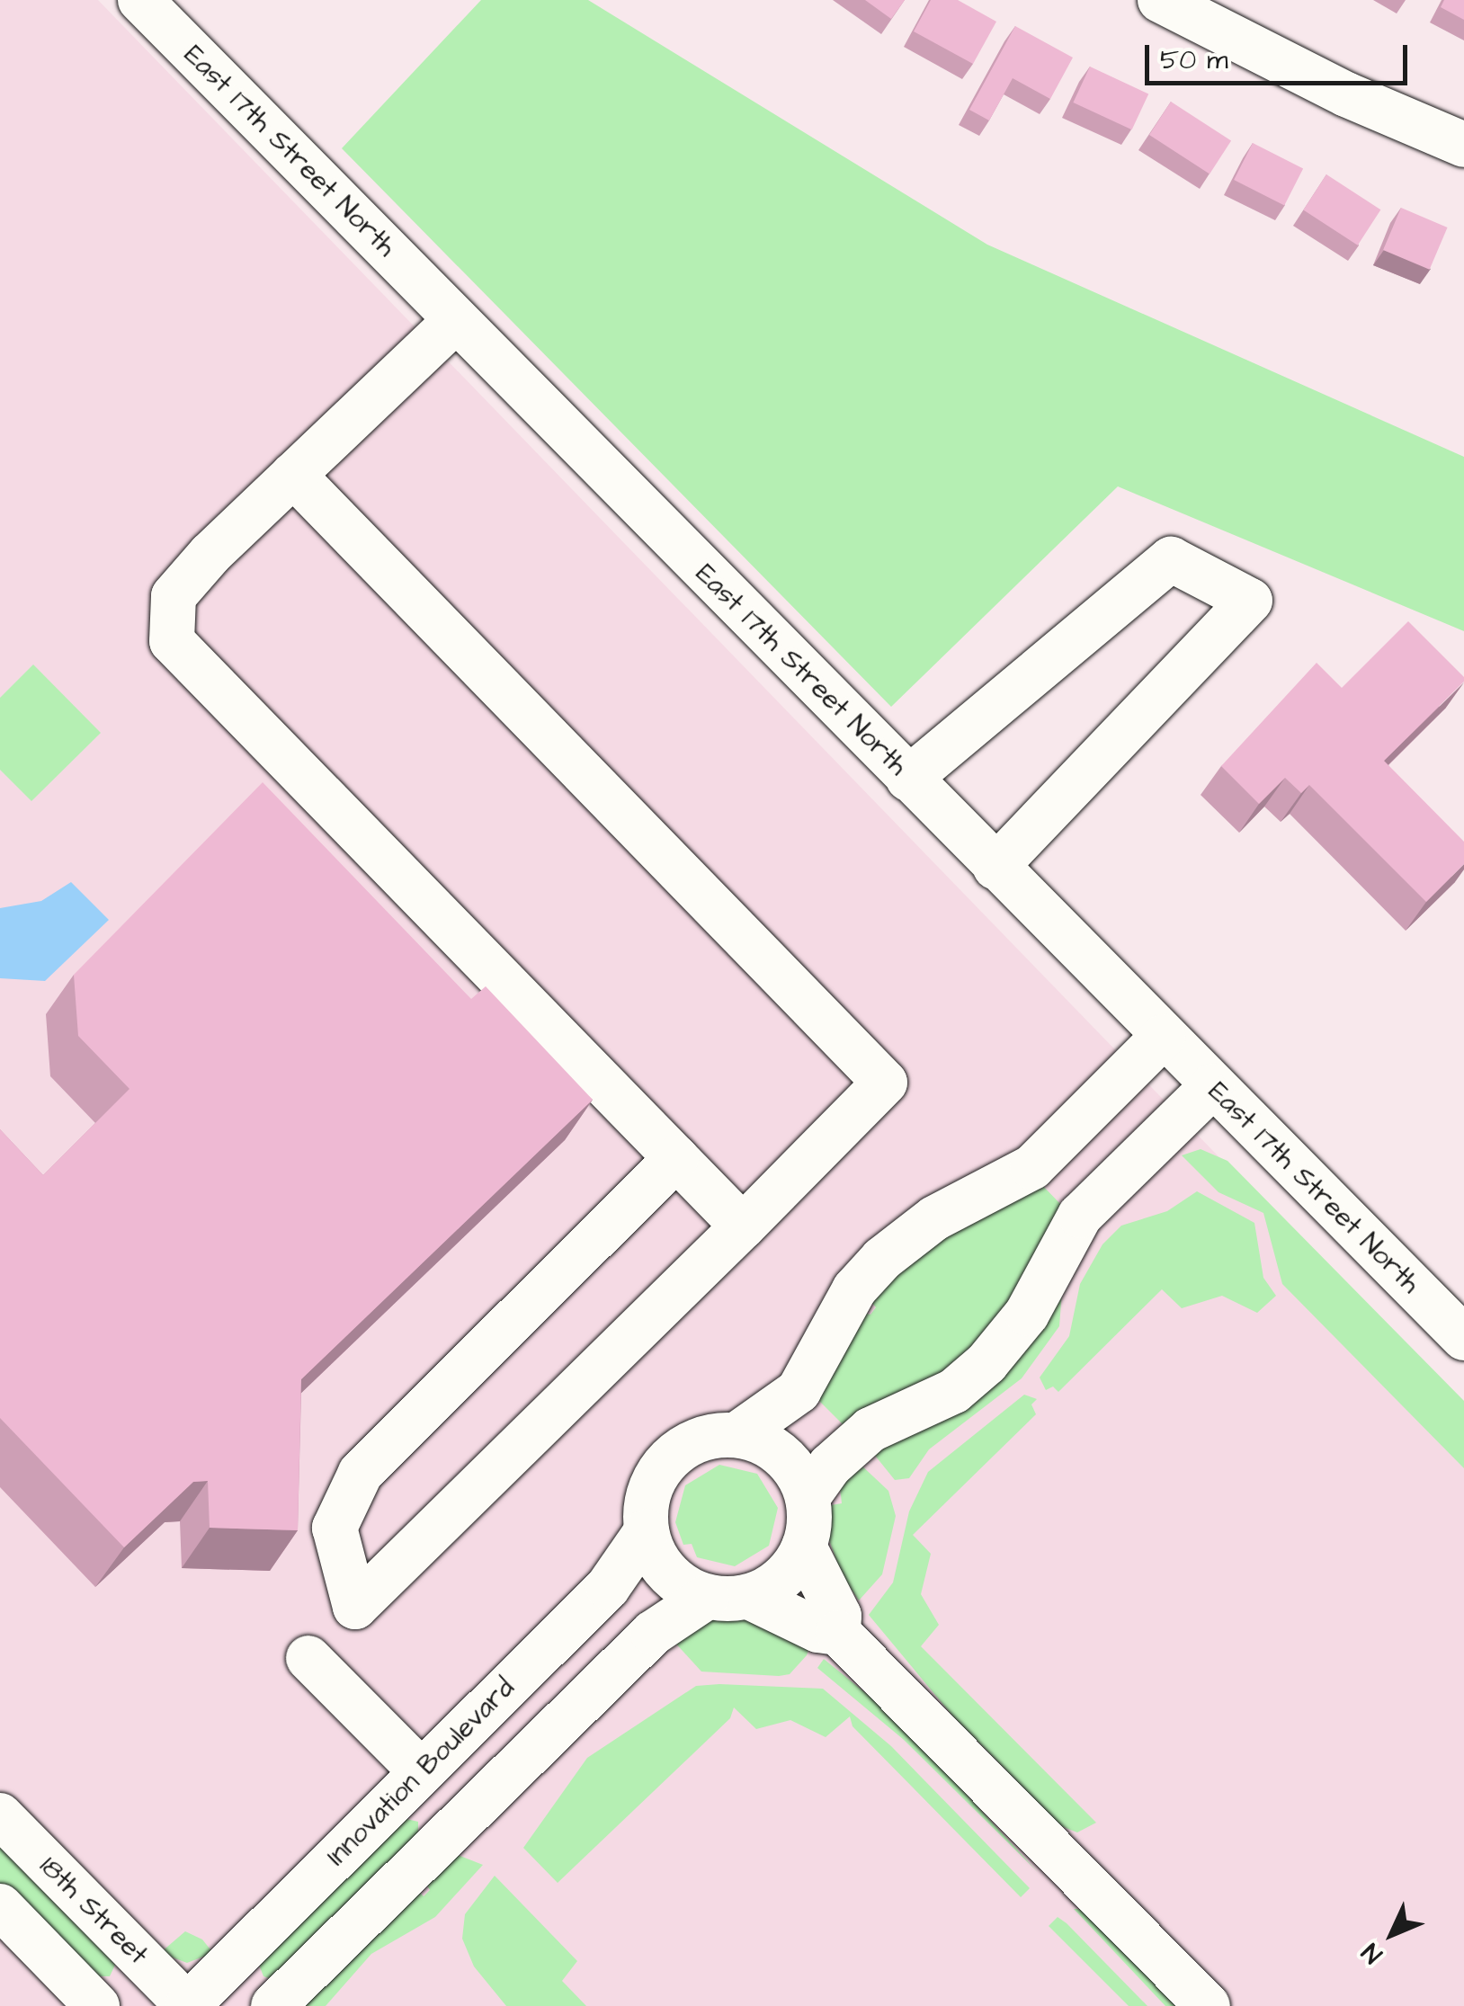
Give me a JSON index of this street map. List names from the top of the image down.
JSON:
{
  "streets": {
    "street": ["East 17th Street North", "Innovation Boulevard", "18th Street"]
  },
  "crossings": [
    ["East 17th Street North", "Innovation Boulevard"],
    ["Innovation Boulevard", "18th Street"]
  ],
  "scale_bar": "50 m",
  "north": "bottom left"
}
